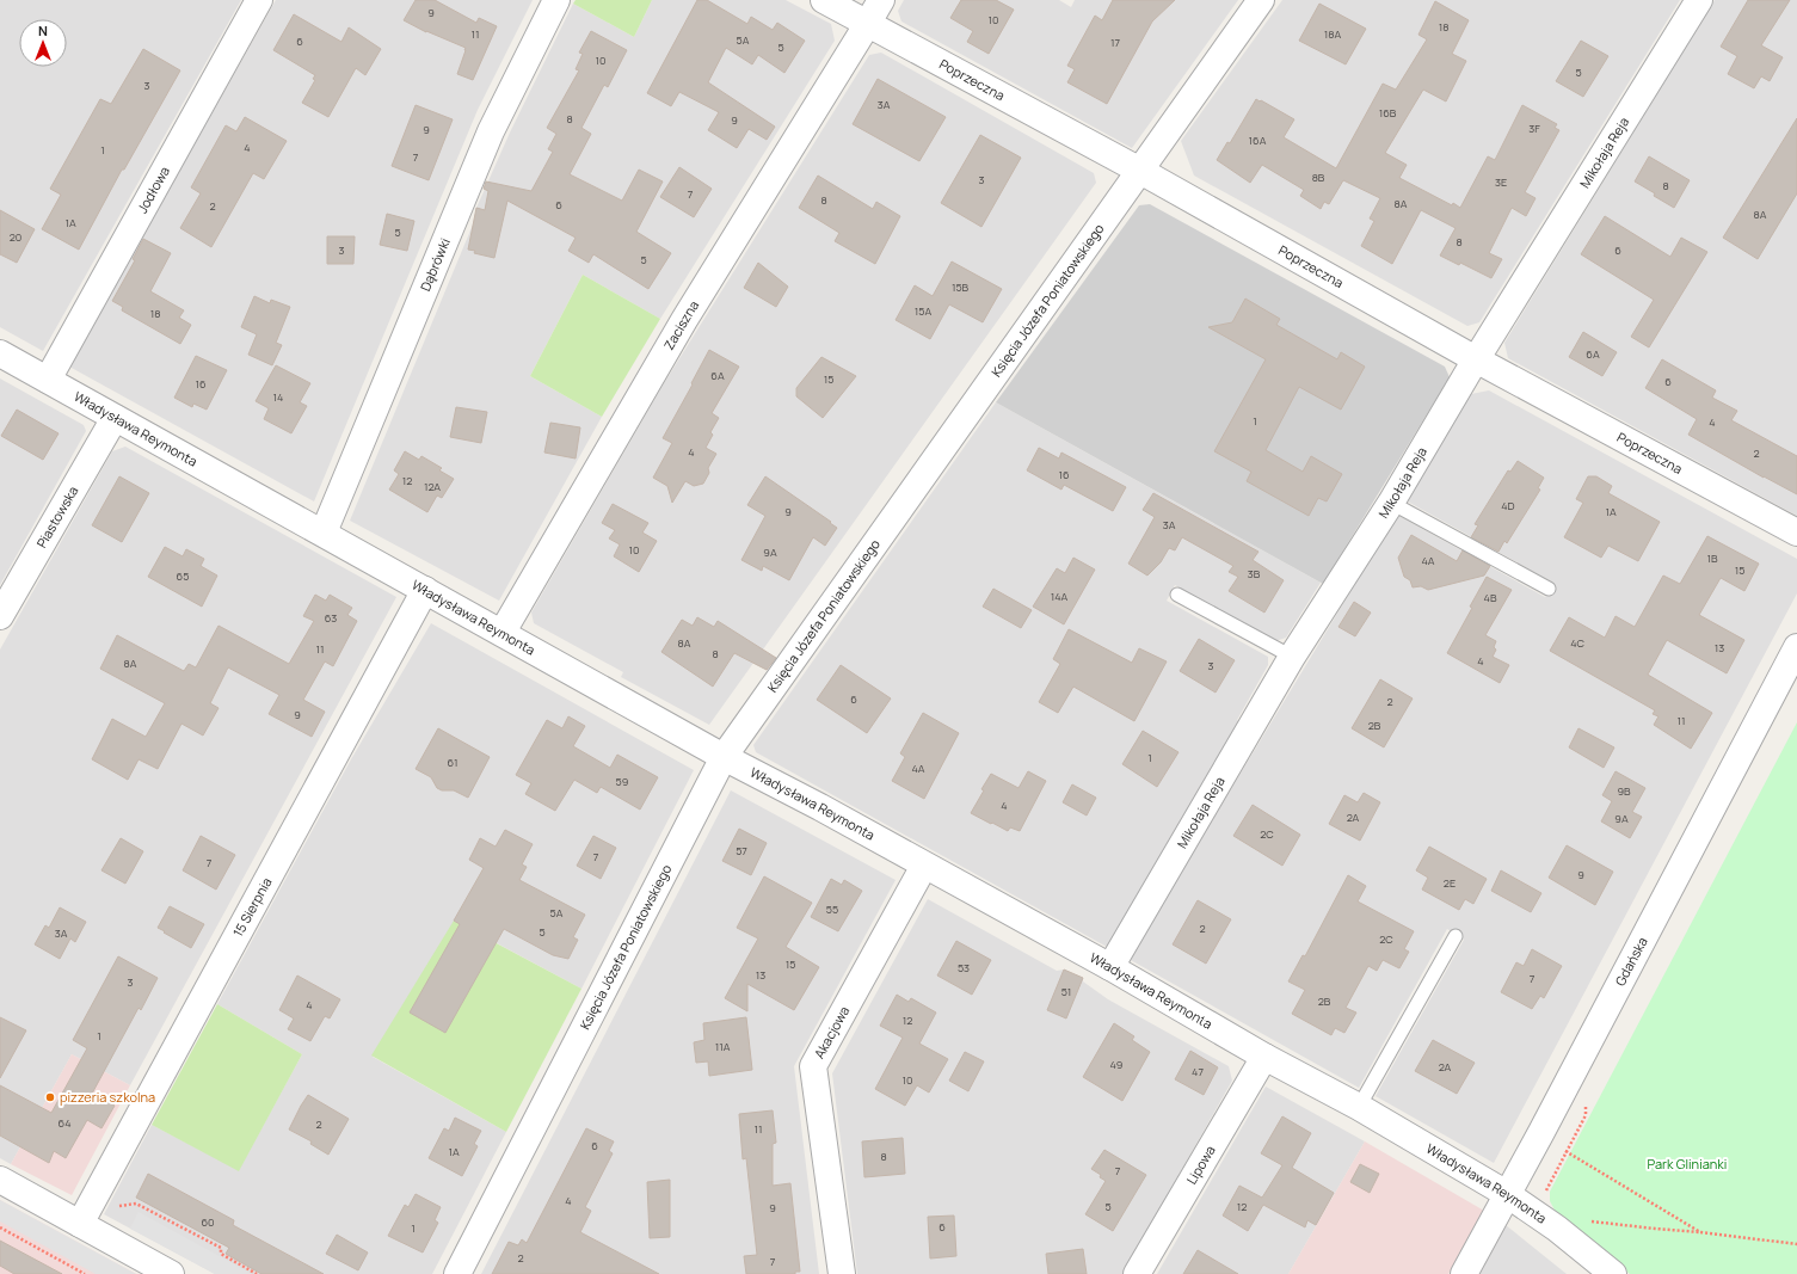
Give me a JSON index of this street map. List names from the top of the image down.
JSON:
{
  "streets": {
    "street": [
      "Poprzeczna",
      "Mikołaja Reja",
      "Jodłowa",
      "Dąbrówki",
      "Księcia Józefa Poniatowskiego",
      "Zaciszna",
      "Władysława Reymonta",
      "Piastowska",
      "15 Sierpnia",
      "Gdańska",
      "Akacjowa",
      "Lipowa"
    ]
  },
  "crossings": [
    ["Poprzeczna", "Mikołaja Reja"],
    ["Poprzeczna", "Księcia Józefa Poniatowskiego"],
    ["Poprzeczna", "Zaciszna"],
    ["Mikołaja Reja", "Władysława Reymonta"],
    ["Jodłowa", "Władysława Reymonta"],
    ["Dąbrówki", "Władysława Reymonta"],
    ["Księcia Józefa Poniatowskiego", "Władysława Reymonta"],
    ["Zaciszna", "Władysława Reymonta"],
    ["Władysława Reymonta", "Piastowska"],
    ["Władysława Reymonta", "15 Sierpnia"],
    ["Władysława Reymonta", "Gdańska"],
    ["Władysława Reymonta", "Akacjowa"],
    ["Władysława Reymonta", "Lipowa"]
  ],
  "parks": ["Park Glinianki"],
  "places": ["pizzeria szkolna"],
  "house_numbers": [
    "9",
    "10",
    "18",
    "11",
    "18A",
    "5A",
    "6",
    "17",
    "5",
    "10",
    "5",
    "3",
    "3A",
    "16B",
    "8",
    "9",
    "3F",
    "9",
    "16A",
    "4",
    "1",
    "7",
    "8B",
    "3",
    "3E",
    "8",
    "7",
    "8",
    "8A",
    "6",
    "2",
    "8A",
    "1A",
    "5",
    "20",
    "8",
    "3",
    "6",
    "5",
    "15B",
    "15A",
    "18",
    "6A",
    "6A",
    "15",
    "6",
    "16",
    "14",
    "1",
    "4",
    "4",
    "2",
    "16",
    "12",
    "12A",
    "4D",
    "9",
    "1A",
    "3A",
    "10",
    "9A",
    "1B",
    "4A",
    "15",
    "3B",
    "65",
    "14A",
    "4B",
    "63",
    "8A",
    "4C",
    "13",
    "11",
    "8",
    "4",
    "8A",
    "3",
    "6",
    "2",
    "9",
    "11",
    "2B",
    "1",
    "61",
    "4A",
    "59",
    "9B",
    "4",
    "2A",
    "9A",
    "2C",
    "57",
    "7",
    "7",
    "9",
    "2E",
    "55",
    "5A",
    "2",
    "5",
    "3A",
    "2C",
    "15",
    "53",
    "13",
    "7",
    "3",
    "51",
    "2B",
    "4",
    "12",
    "1",
    "11A",
    "49",
    "2A",
    "47",
    "10",
    "64",
    "2",
    "11",
    "6",
    "1A",
    "8",
    "7",
    "4",
    "5",
    "12",
    "9",
    "60",
    "6",
    "1",
    "2",
    "7"
  ],
  "north": "top"
}
